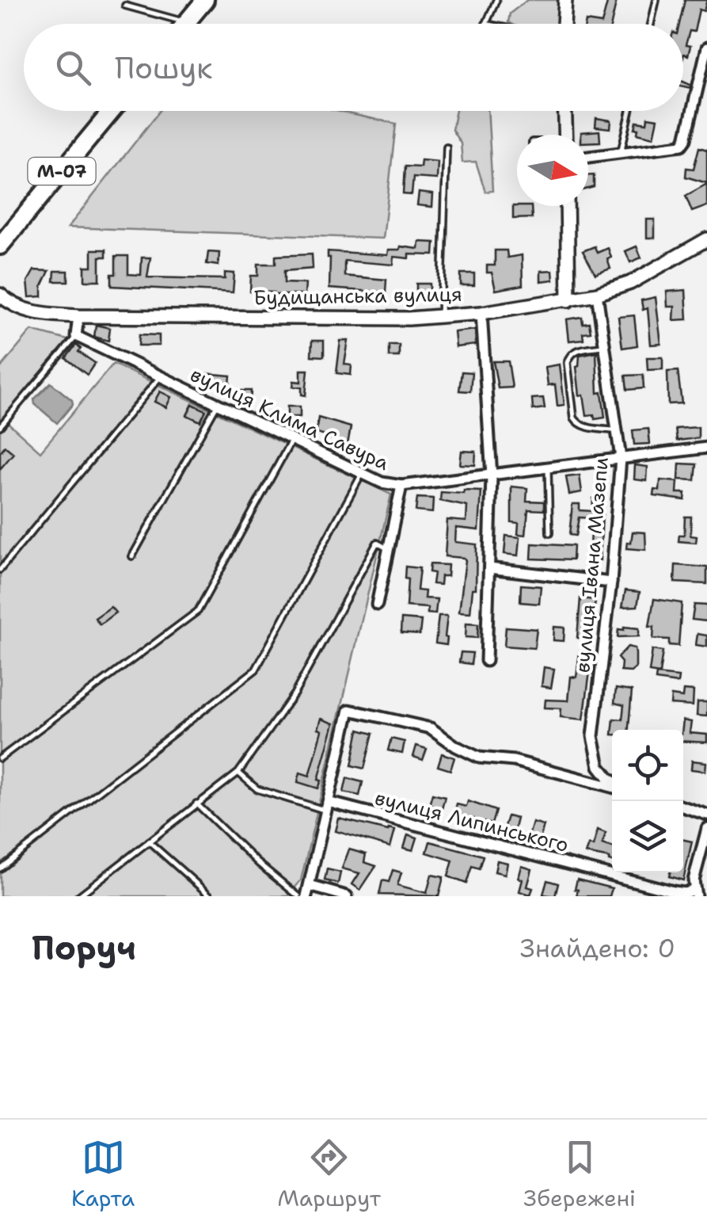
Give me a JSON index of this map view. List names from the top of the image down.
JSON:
{
  "streets": {
    "highway": ["М-07"],
    "street": [
      "Будищанська вулиця",
      "вулиця Клима Савура",
      "вулиця Івана Мазепи",
      "вулиця Липинського"
    ]
  },
  "crossings": [
    ["Будищанська вулиця", "вулиця Івана Мазепи"],
    ["вулиця Клима Савура", "вулиця Івана Мазепи"]
  ],
  "north": "right",
  "page": {
    "search": "Пошук",
    "heading": ["Поруч", "Знайдено: 0"],
    "nav": ["Карта", "Маршрут", "Збережені"]
  }
}
